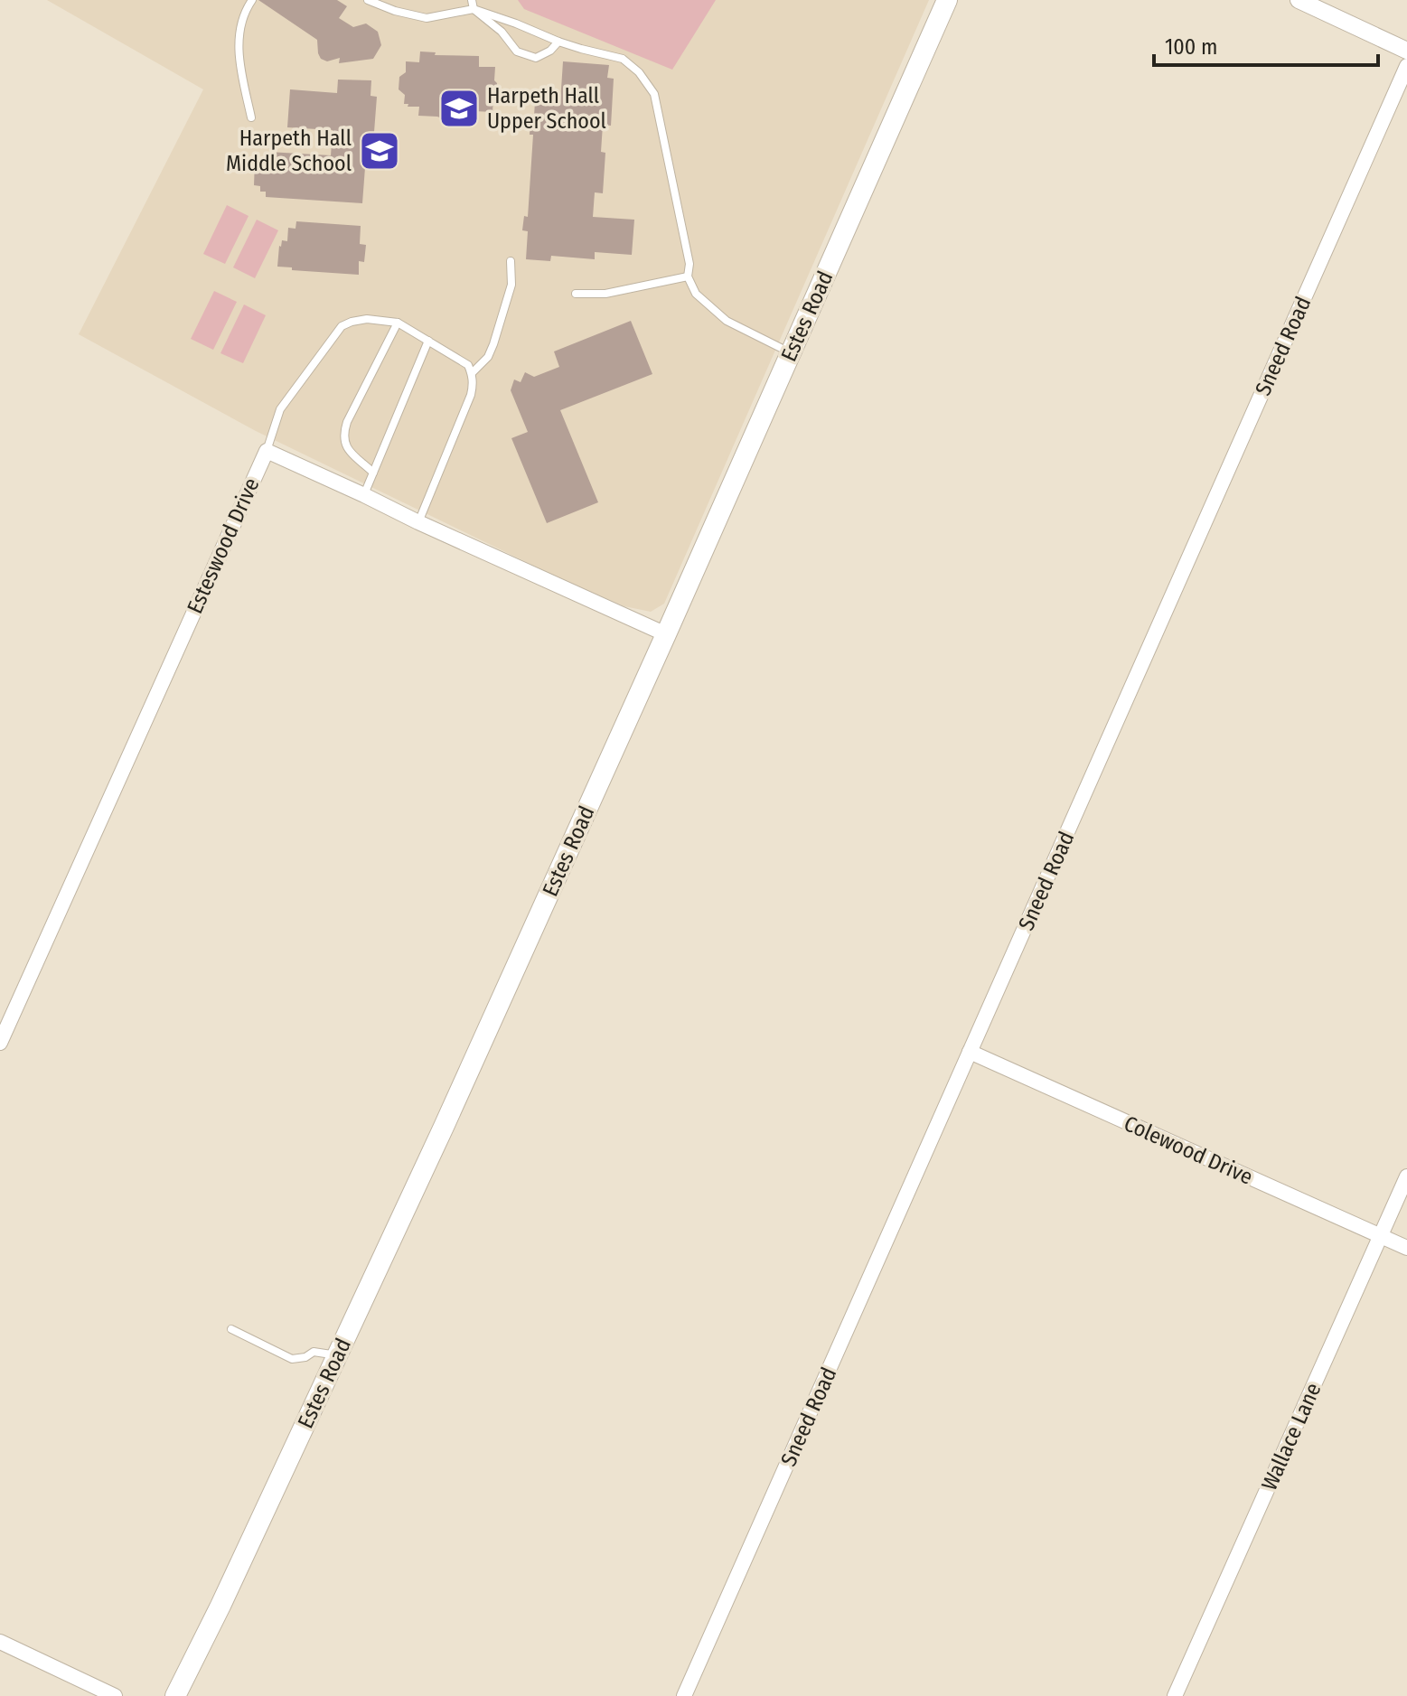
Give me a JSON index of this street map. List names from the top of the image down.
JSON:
{
  "streets": {
    "main road": ["Estes Road"],
    "street": [
      "Sneed Road",
      "Esteswood Drive",
      "Colewood Drive",
      "Wallace Lane"
    ]
  },
  "crossings": [
    ["Estes Road", "Esteswood Drive"],
    ["Sneed Road", "Colewood Drive"],
    ["Colewood Drive", "Wallace Lane"]
  ],
  "places": {
    "school or university": ["Harpeth Hall Upper School", "Harpeth Hall Middle School"]
  },
  "scale_bar": "100 m"
}
